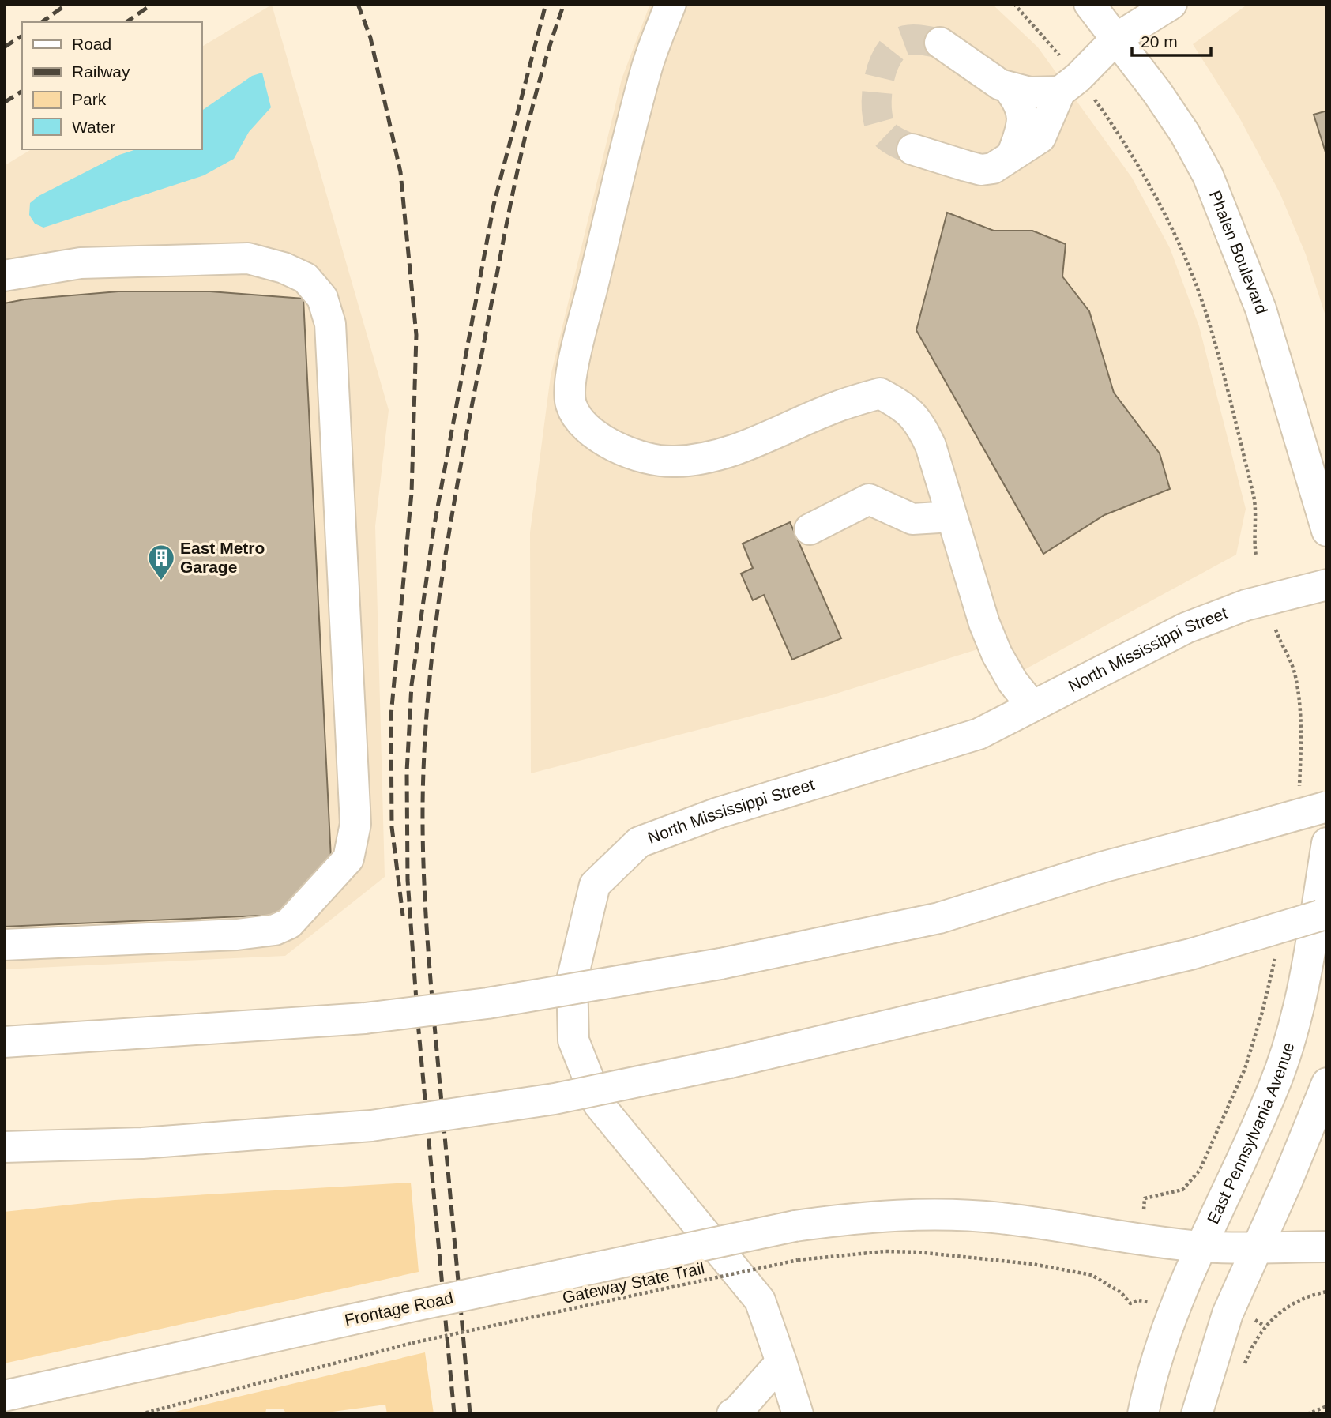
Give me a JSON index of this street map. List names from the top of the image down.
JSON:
{
  "streets": {
    "main road": [
      "Phalen Boulevard",
      "North Mississippi Street",
      "East Pennsylvania Avenue",
      "Frontage Road"
    ],
    "path": ["Gateway State Trail"]
  },
  "crossings": [
    ["East Pennsylvania Avenue", "Frontage Road"]
  ],
  "places": {
    "building": ["East Metro Garage"]
  },
  "legend": [
    "Road",
    "Railway",
    "Park",
    "Water"
  ],
  "scale_bar": "20 m"
}
